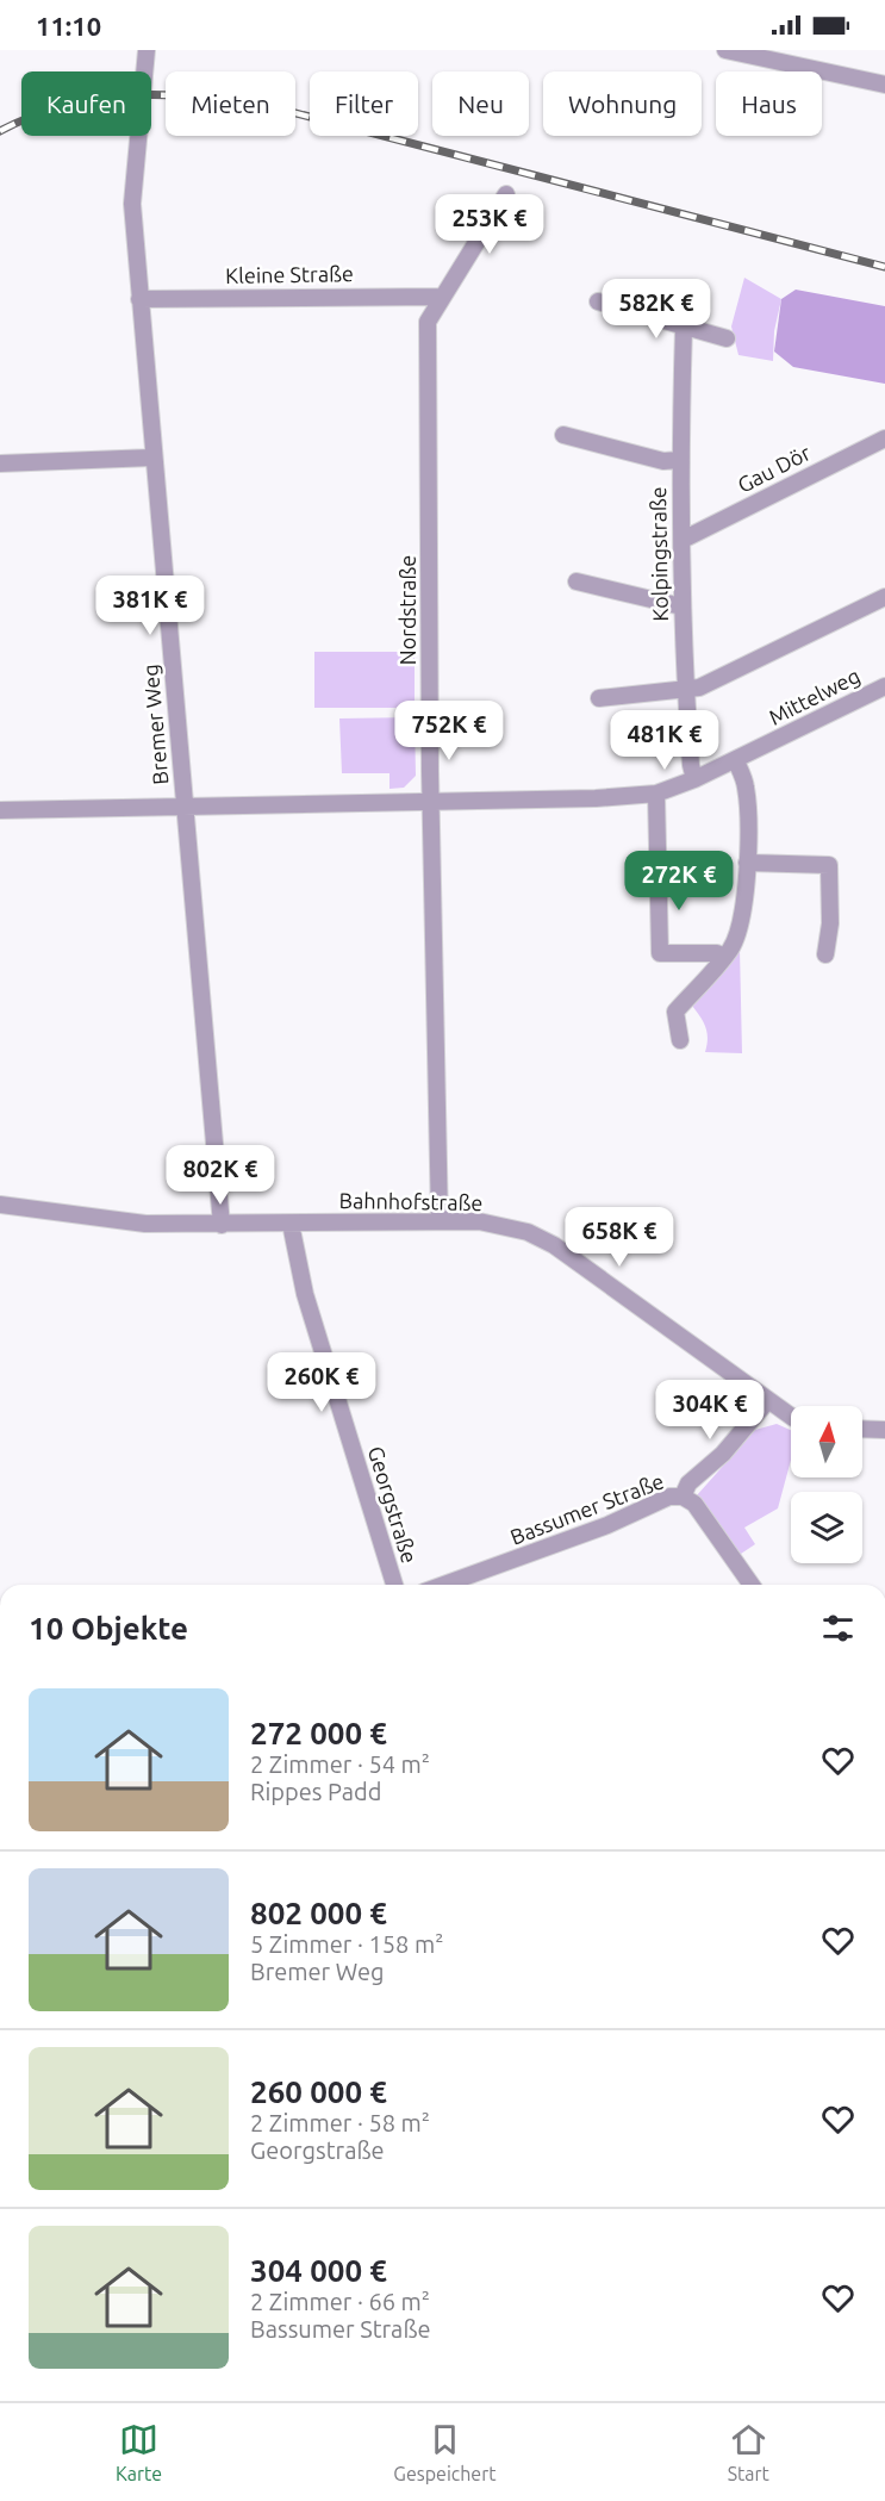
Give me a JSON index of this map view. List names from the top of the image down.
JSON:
{
  "streets": {
    "street": [
      "Kleine Straße",
      "Gau Dör",
      "Kolpingstraße",
      "Nordstraße",
      "Mittelweg",
      "Bremer Weg",
      "Bahnhofstraße",
      "Georgstraße",
      "Bassumer Straße"
    ]
  },
  "crossings": [
    ["Kleine Straße", "Nordstraße"],
    ["Kleine Straße", "Bremer Weg"],
    ["Gau Dör", "Kolpingstraße"],
    ["Kolpingstraße", "Mittelweg"],
    ["Nordstraße", "Mittelweg"],
    ["Nordstraße", "Bahnhofstraße"],
    ["Mittelweg", "Bremer Weg"],
    ["Bremer Weg", "Bahnhofstraße"],
    ["Bahnhofstraße", "Georgstraße"],
    ["Bahnhofstraße", "Bassumer Straße"]
  ],
  "north": "top",
  "page": {
    "status": "11:10",
    "chip": [
      "Kaufen",
      "Mieten",
      "Filter",
      "Neu",
      "Wohnung",
      "Haus"
    ],
    "price": [
      "253K €",
      "582K €",
      "381K €",
      "752K €",
      "481K €",
      "272K €",
      "802K €",
      "658K €",
      "260K €",
      "304K €"
    ],
    "heading": "10 Objekte",
    "list": [
      {
        "name": "272 000 €",
        "note": "2 Zimmer · 54 m² · Rippes Padd"
      },
      {
        "name": "802 000 €",
        "note": "5 Zimmer · 158 m² · Bremer Weg"
      },
      {
        "name": "260 000 €",
        "note": "2 Zimmer · 58 m² · Georgstraße"
      },
      {
        "name": "304 000 €",
        "note": "2 Zimmer · 66 m² · Bassumer Straße"
      }
    ],
    "tabs": ["Karte", "Gespeichert", "Start"]
  }
}
